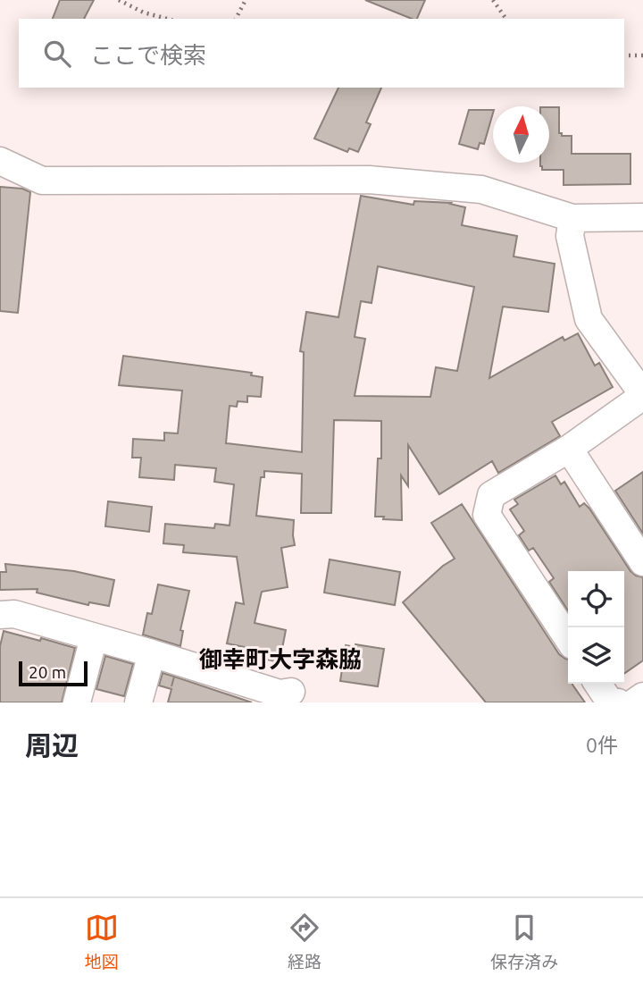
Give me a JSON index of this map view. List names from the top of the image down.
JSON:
{
  "districts": ["御幸町大字森脇"],
  "scale_bar": "20 m",
  "north": "top",
  "page": {
    "search": "ここで検索",
    "scale": "20 m",
    "heading": ["周辺", "0件"],
    "nav": ["地図", "経路", "保存済み"]
  }
}
